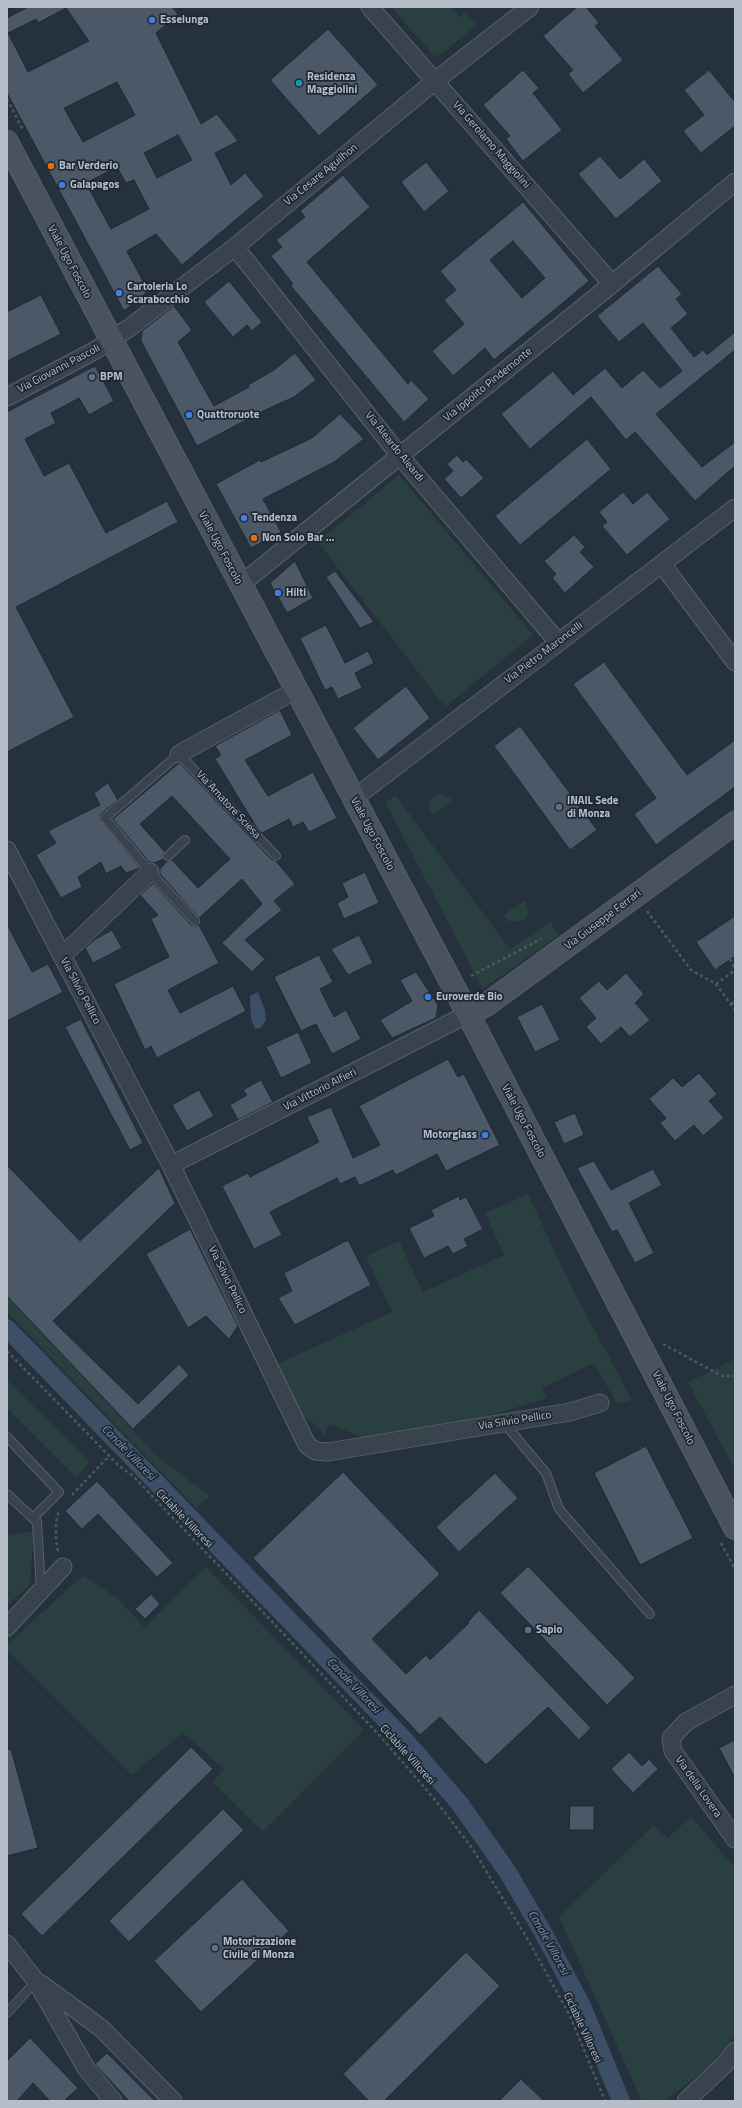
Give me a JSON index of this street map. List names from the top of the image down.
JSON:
{
  "streets": {
    "street": [
      "Via Gerolamo Maggiolini",
      "Via Cesare Aguilhon",
      "Viale Ugo Foscolo",
      "Via Giovanni Pascoli",
      "Via Ippolito Pindemonte",
      "Via Aleardo Aleardi",
      "Via Pietro Maroncelli",
      "Via Giuseppe Ferrari",
      "Via Silvio Pellico",
      "Via Vittorio Alfieri",
      "Via della Lovera"
    ],
    "lane": ["Via Amatore Sciesa"],
    "path": ["Ciclabile Villoresi"]
  },
  "crossings": [
    ["Via Gerolamo Maggiolini", "Via Cesare Aguilhon"],
    ["Via Gerolamo Maggiolini", "Via Ippolito Pindemonte"],
    ["Via Cesare Aguilhon", "Viale Ugo Foscolo"],
    ["Via Cesare Aguilhon", "Via Giovanni Pascoli"],
    ["Via Cesare Aguilhon", "Via Aleardo Aleardi"],
    ["Viale Ugo Foscolo", "Via Giovanni Pascoli"],
    ["Viale Ugo Foscolo", "Via Ippolito Pindemonte"],
    ["Viale Ugo Foscolo", "Via Pietro Maroncelli"],
    ["Viale Ugo Foscolo", "Via Giuseppe Ferrari"],
    ["Viale Ugo Foscolo", "Via Vittorio Alfieri"],
    ["Via Ippolito Pindemonte", "Via Aleardo Aleardi"],
    ["Via Aleardo Aleardi", "Via Pietro Maroncelli"],
    ["Via Giuseppe Ferrari", "Via Vittorio Alfieri"],
    ["Via Silvio Pellico", "Via Vittorio Alfieri"]
  ],
  "water": ["Canale Villoresi"],
  "places": [
    "Esselunga",
    "Residenza Maggiolini",
    "Bar Verderio",
    "Galapagos",
    "Cartoleria Lo Scarabocchio",
    "BPM",
    "Quattroruote",
    "Tendenza",
    "Non Solo Bar ...",
    "Hilti",
    "INAIL Sede di Monza",
    "Euroverde Bio",
    "Motorglass",
    "Sapio",
    "Motorizzazione Civile di Monza"
  ]
}
